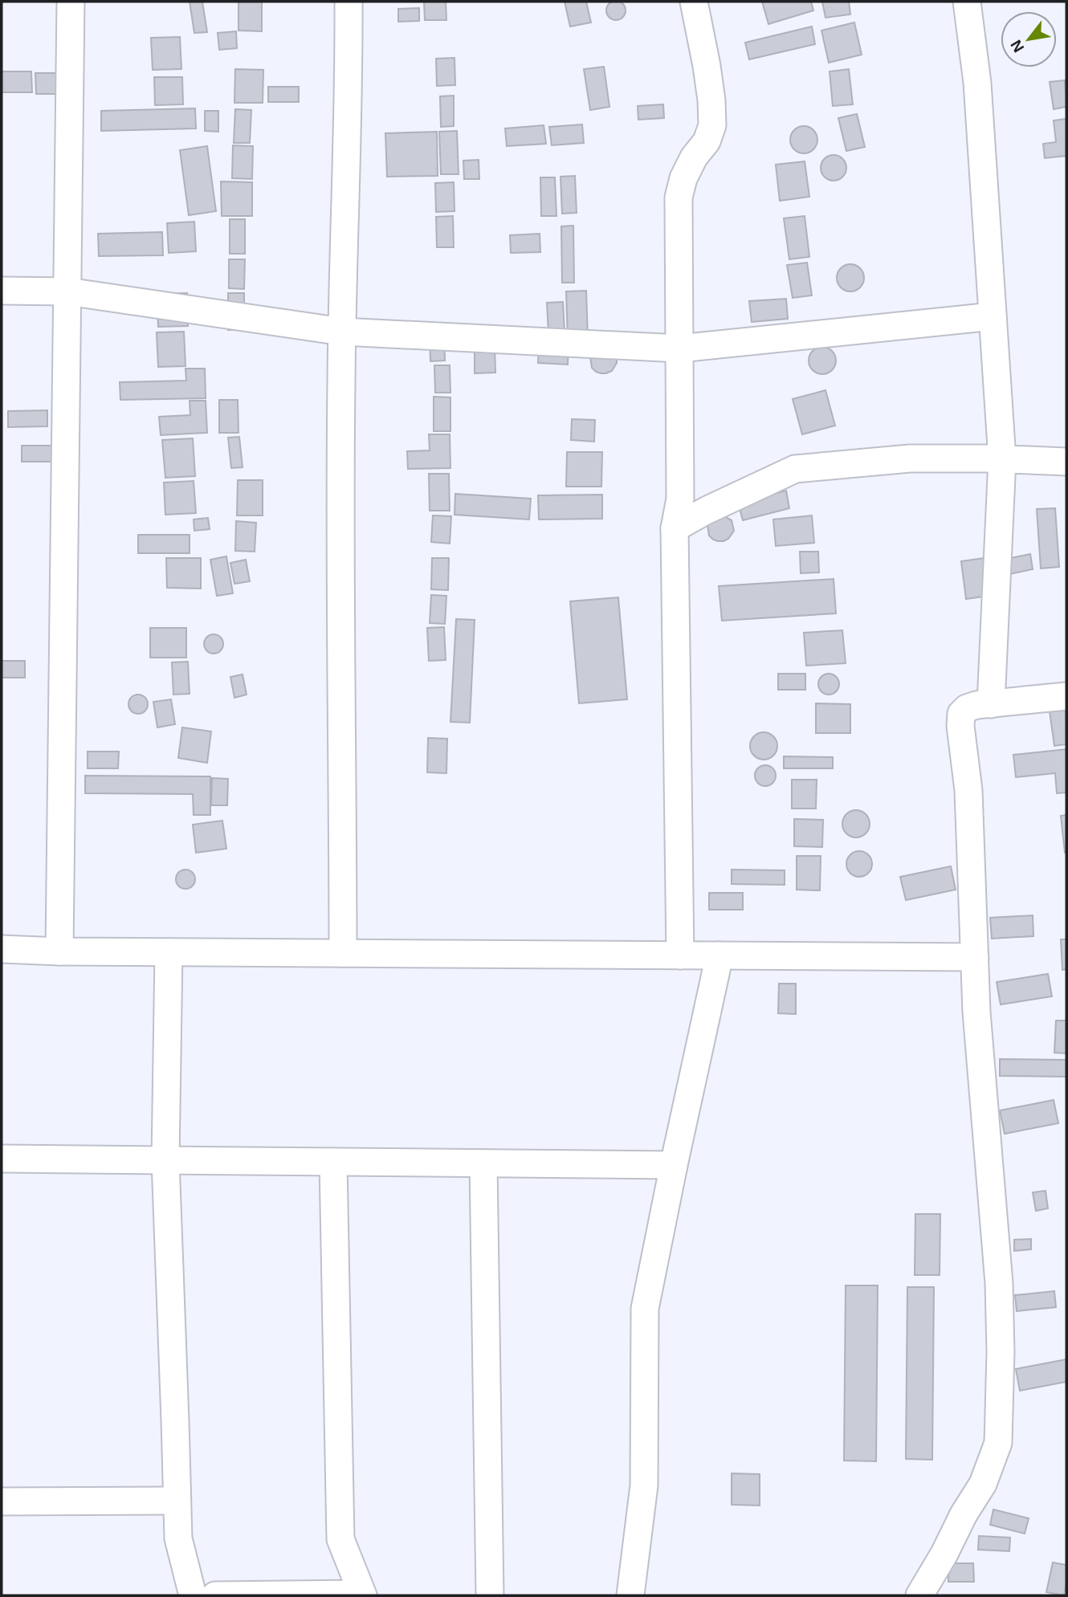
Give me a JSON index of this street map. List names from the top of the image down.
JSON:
{
  "north": "bottom left"
}
